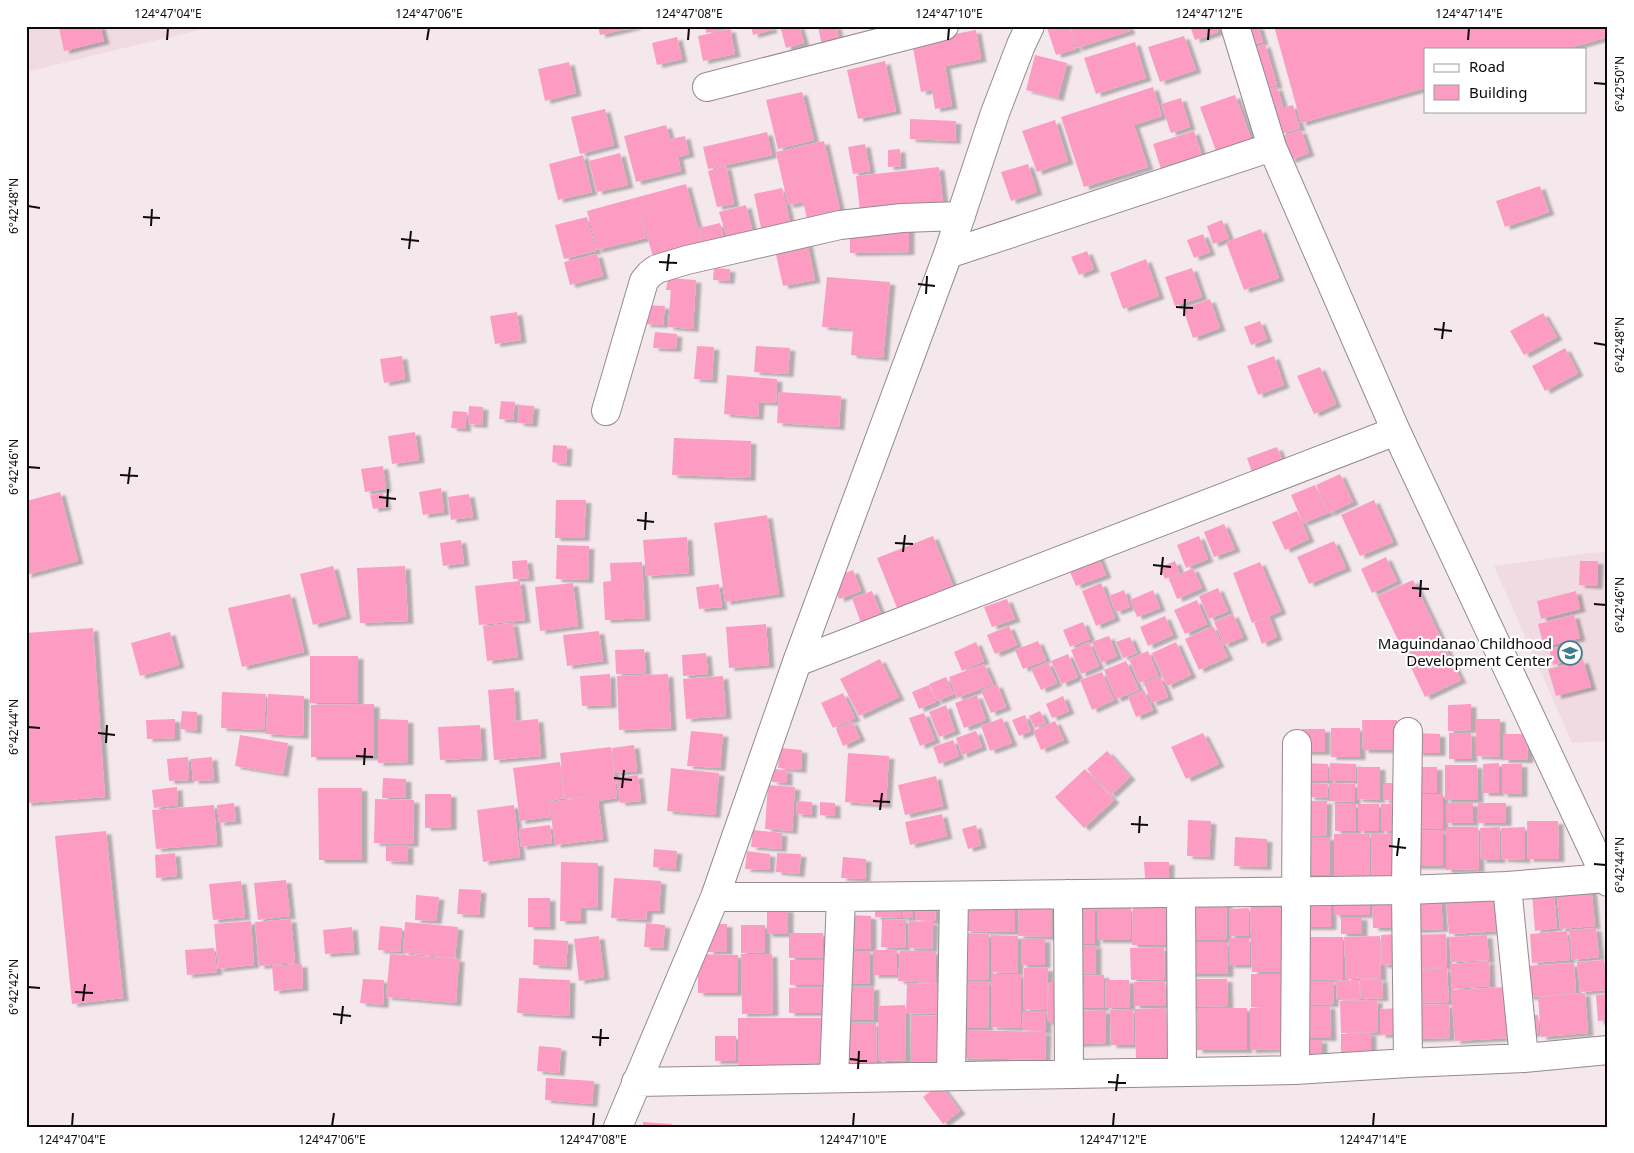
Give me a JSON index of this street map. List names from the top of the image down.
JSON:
{
  "places": {
    "school or university": ["Maguindanao Childhood Development Center"]
  },
  "legend": ["Road", "Building"],
  "coordinates": [
    "124°47'04\"E",
    "124°47'06\"E",
    "124°47'08\"E",
    "124°47'10\"E",
    "124°47'12\"E",
    "124°47'14\"E",
    "6°42'50\"N",
    "6°42'48\"N",
    "6°42'46\"N",
    "6°42'44\"N",
    "6°42'42\"N"
  ]
}
